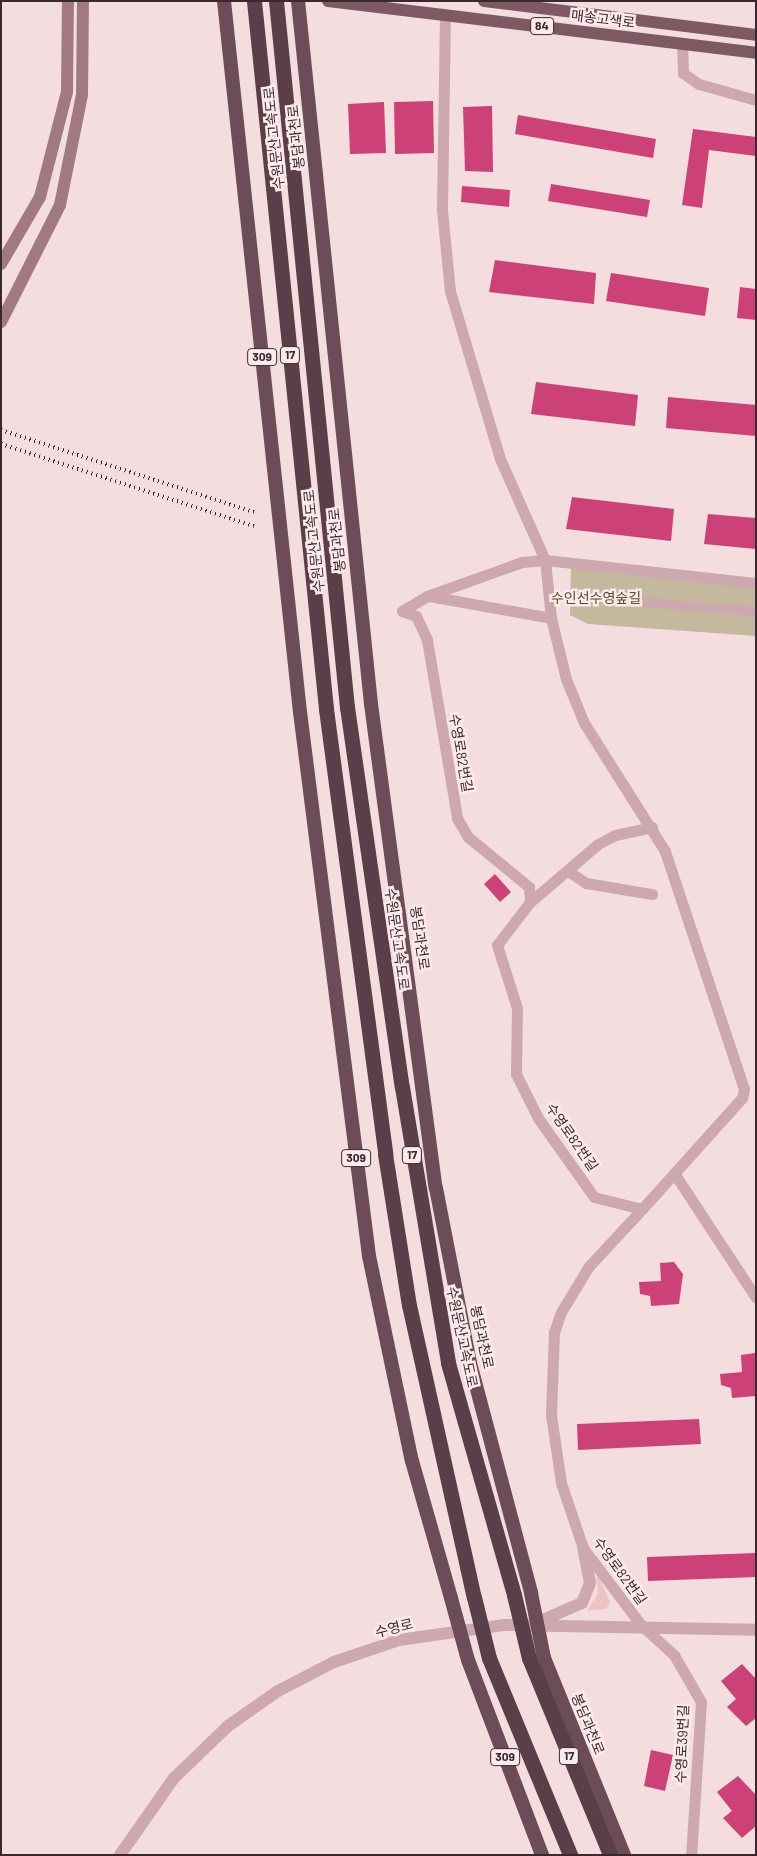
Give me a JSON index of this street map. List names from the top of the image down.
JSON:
{
  "streets": {
    "highway": [
      "봉담과천로",
      "수원문산고속도로",
      "17",
      "309"
    ],
    "main road": ["매송고색로", "84"],
    "street": ["수영로82번길", "수영로", "수영로39번길"]
  },
  "crossings": [
    ["수영로82번길", "수영로"],
    ["수영로82번길", "수영로39번길"],
    ["수영로", "수영로39번길"]
  ],
  "parks": ["수인선수영숲길"]
}
